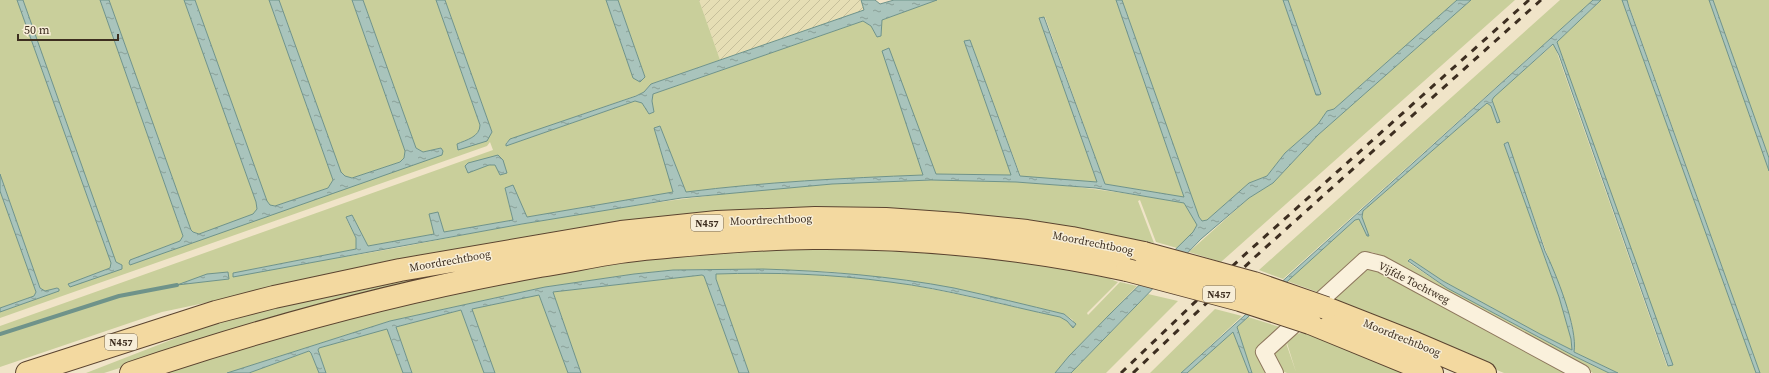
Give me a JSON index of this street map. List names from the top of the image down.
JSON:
{
  "streets": {
    "main road": ["Moordrechtboog", "N457"],
    "street": ["Vijfde Tochtweg"]
  },
  "scale_bar": "50 m"
}
